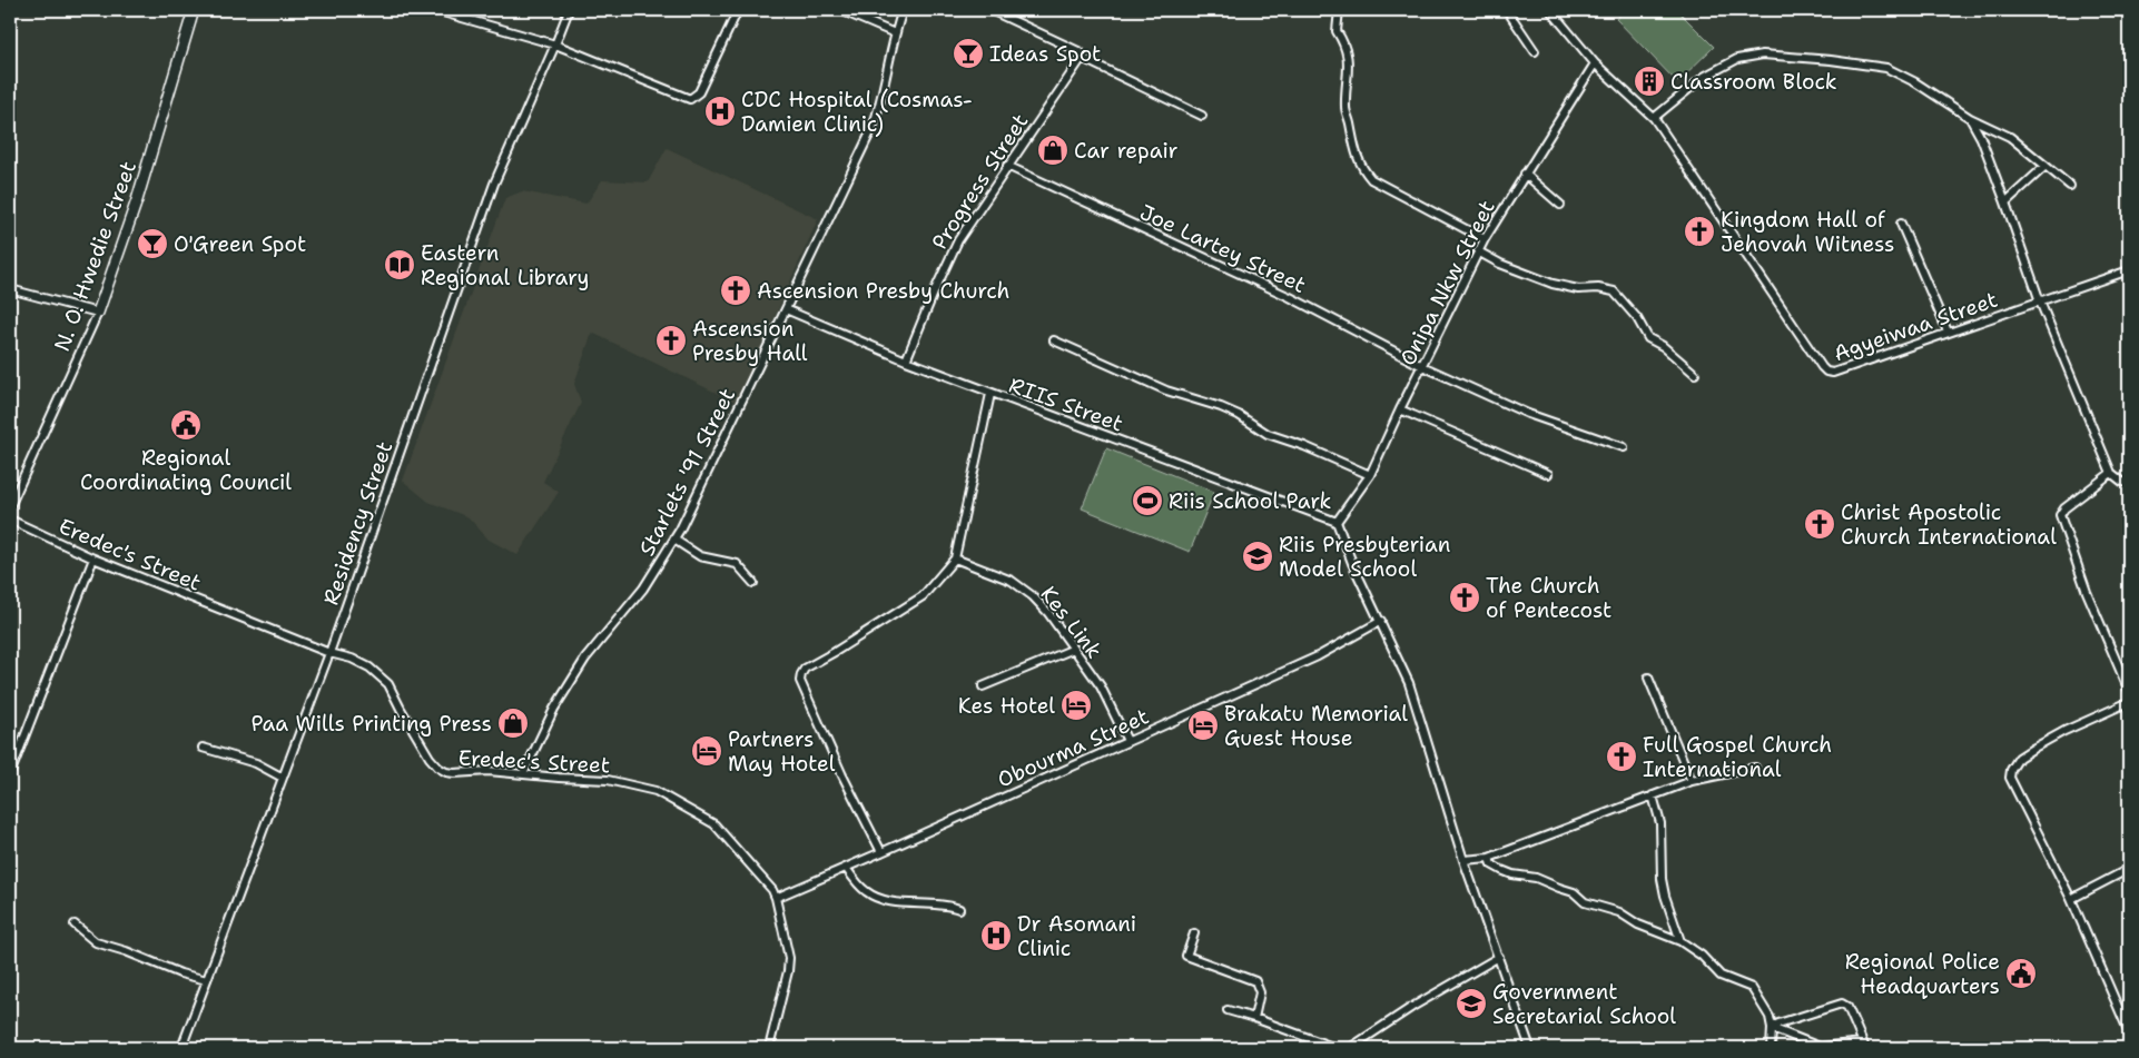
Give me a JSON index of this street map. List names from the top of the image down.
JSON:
{
  "streets": {
    "street": [
      "Progress Street",
      "Joe Lartey Street",
      "N. O. Hwedie Street",
      "Onipa Nkw Street",
      "Agyeiwaa Street",
      "RIIS Street",
      "Starlets '91 Street",
      "Residency Street",
      "Eredec's Street",
      "Kes Link",
      "Obourma Street"
    ]
  },
  "crossings": [
    ["Progress Street", "Joe Lartey Street"],
    ["Progress Street", "RIIS Street"],
    ["Joe Lartey Street", "Onipa Nkw Street"],
    ["Onipa Nkw Street", "Agyeiwaa Street"],
    ["Onipa Nkw Street", "RIIS Street"],
    ["RIIS Street", "Starlets '91 Street"],
    ["Starlets '91 Street", "Eredec's Street"],
    ["Residency Street", "Eredec's Street"],
    ["Eredec's Street", "Obourma Street"],
    ["Kes Link", "Obourma Street"]
  ],
  "places": {
    "bar": ["Ideas Spot", "O'Green Spot"],
    "building": ["Classroom Block"],
    "hospital": ["CDC Hospital (Cosmas- Damien Clinic)", "Dr Asomani Clinic"],
    "shop": ["Car repair", "Paa Wills Printing Press"],
    "church": [
      "Kingdom Hall of Jehovah Witness",
      "Ascension Presby Church",
      "Ascension Presby Hall",
      "Christ Apostolic Church International",
      "The Church of Pentecost",
      "Full Gospel Church International"
    ],
    "library": ["Eastern Regional Library"],
    "public building": ["Regional Coordinating Council", "Regional Police Headquarters"],
    "sports": ["Riis School Park"],
    "school or university": ["Riis Presbyterian Model School", "Government Secretarial School"],
    "hotel": ["Kes Hotel", "Brakatu Memorial Guest House", "Partners May Hotel"]
  }
}
